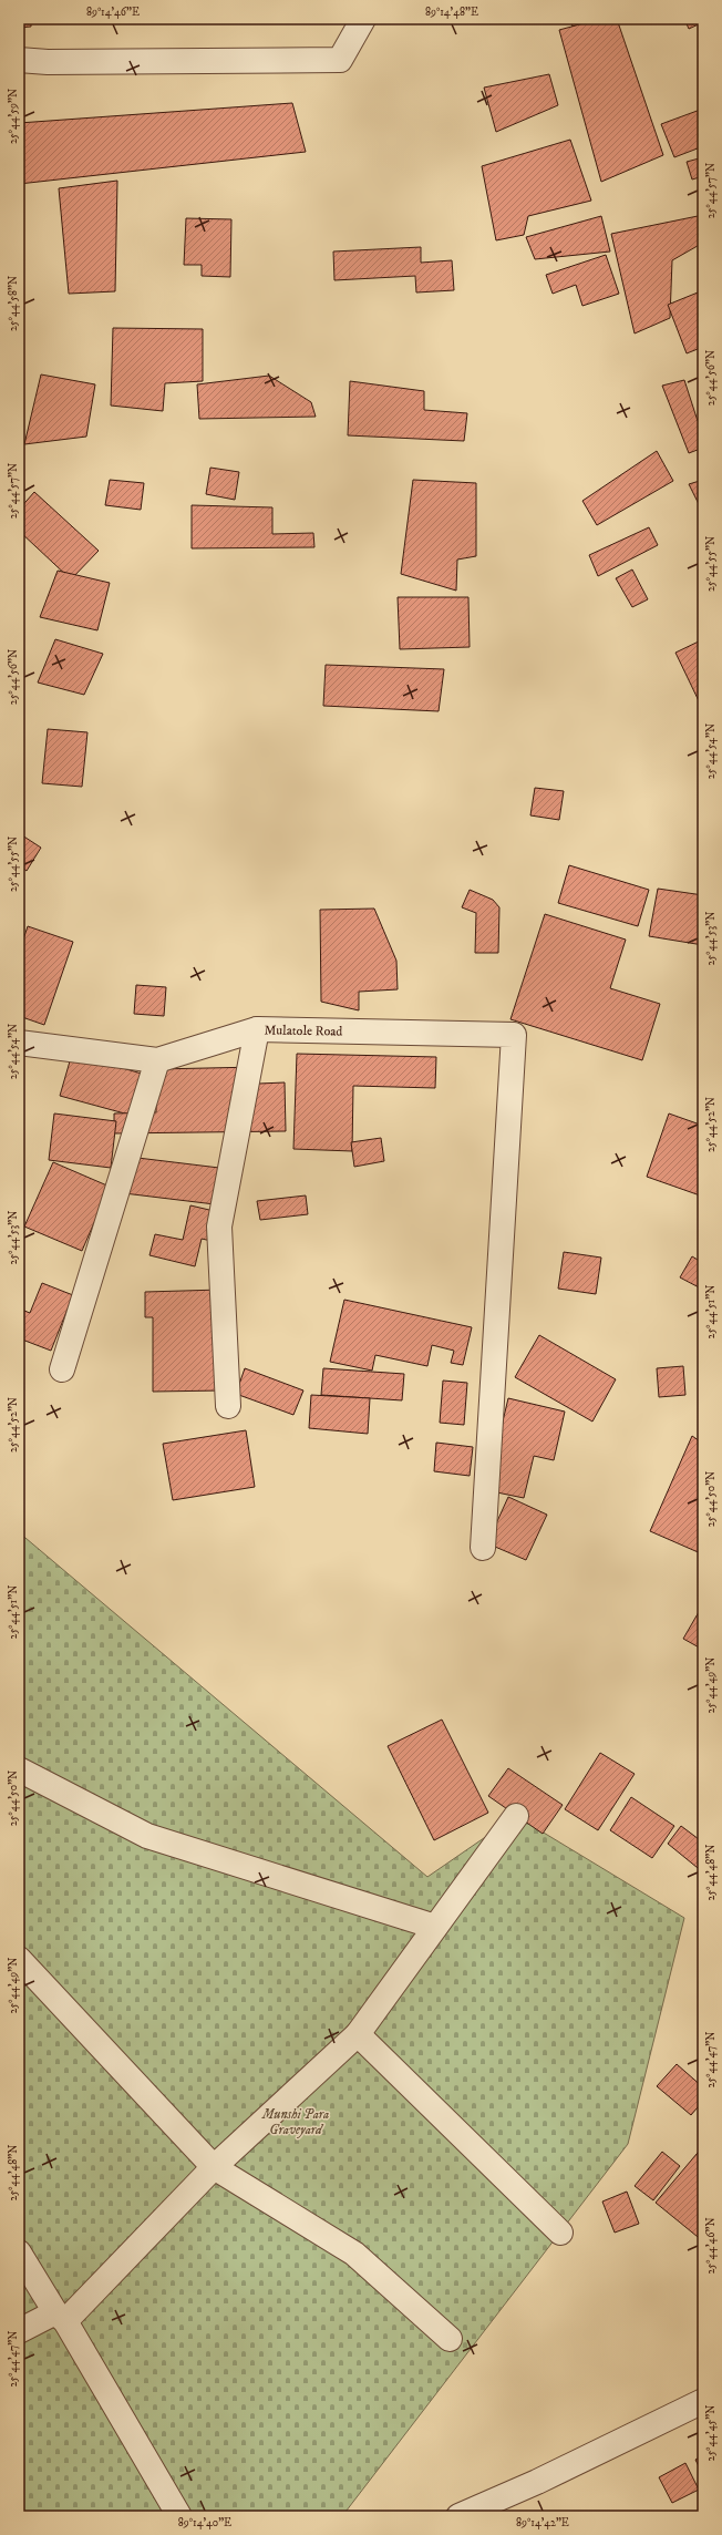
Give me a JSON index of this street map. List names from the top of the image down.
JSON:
{
  "streets": {
    "street": ["Mulatole Road"]
  },
  "parks": ["Munshi Para Graveyard"],
  "coordinates": [
    "89°14'46\"E",
    "89°14'48\"E",
    "25°44'59\"N",
    "25°44'57\"N",
    "25°44'58\"N",
    "25°44'56\"N",
    "25°44'55\"N",
    "25°44'54\"N",
    "25°44'53\"N",
    "25°44'52\"N",
    "25°44'51\"N",
    "25°44'50\"N",
    "25°44'49\"N",
    "25°44'48\"N",
    "25°44'47\"N",
    "25°44'46\"N",
    "25°44'45\"N",
    "89°14'40\"E",
    "89°14'42\"E"
  ]
}
